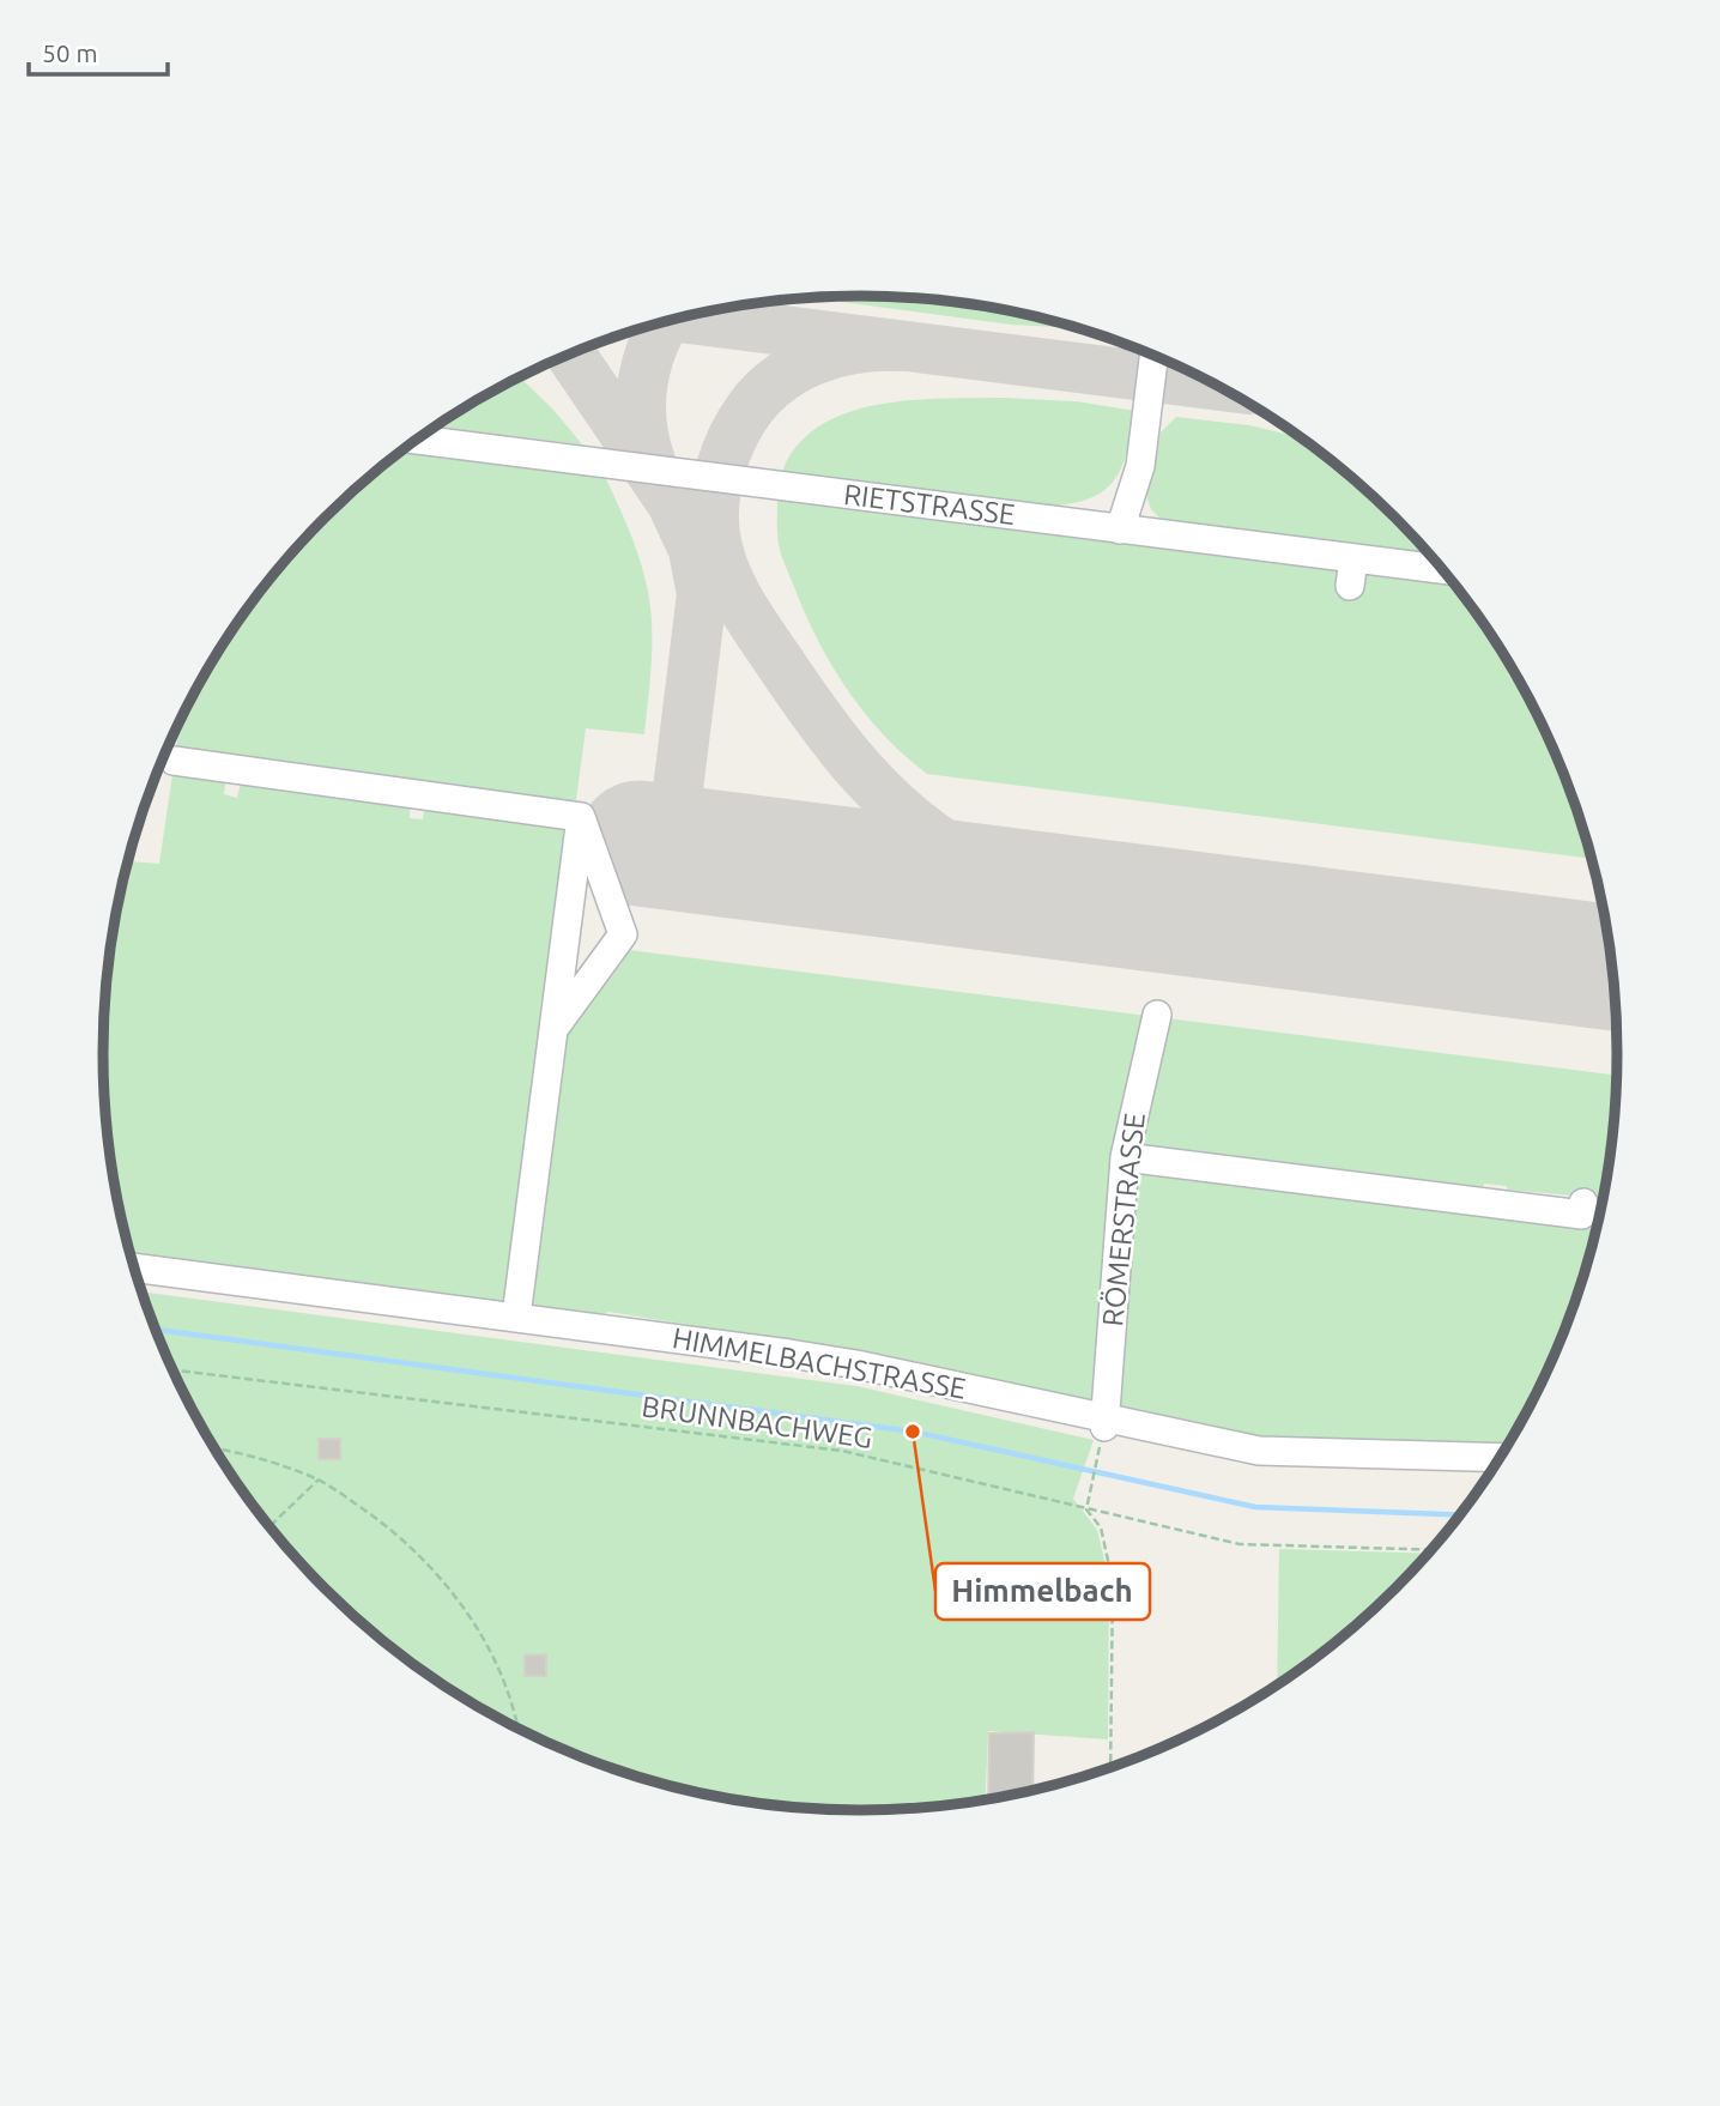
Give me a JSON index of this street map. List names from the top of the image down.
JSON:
{
  "streets": {
    "lane": ["RIETSTRASSE", "RÖMERSTRASSE", "HIMMELBACHSTRASSE"],
    "path": ["BRUNNBACHWEG"]
  },
  "crossings": [
    ["RÖMERSTRASSE", "HIMMELBACHSTRASSE"]
  ],
  "places": ["Himmelbach"],
  "scale_bar": "50 m"
}
